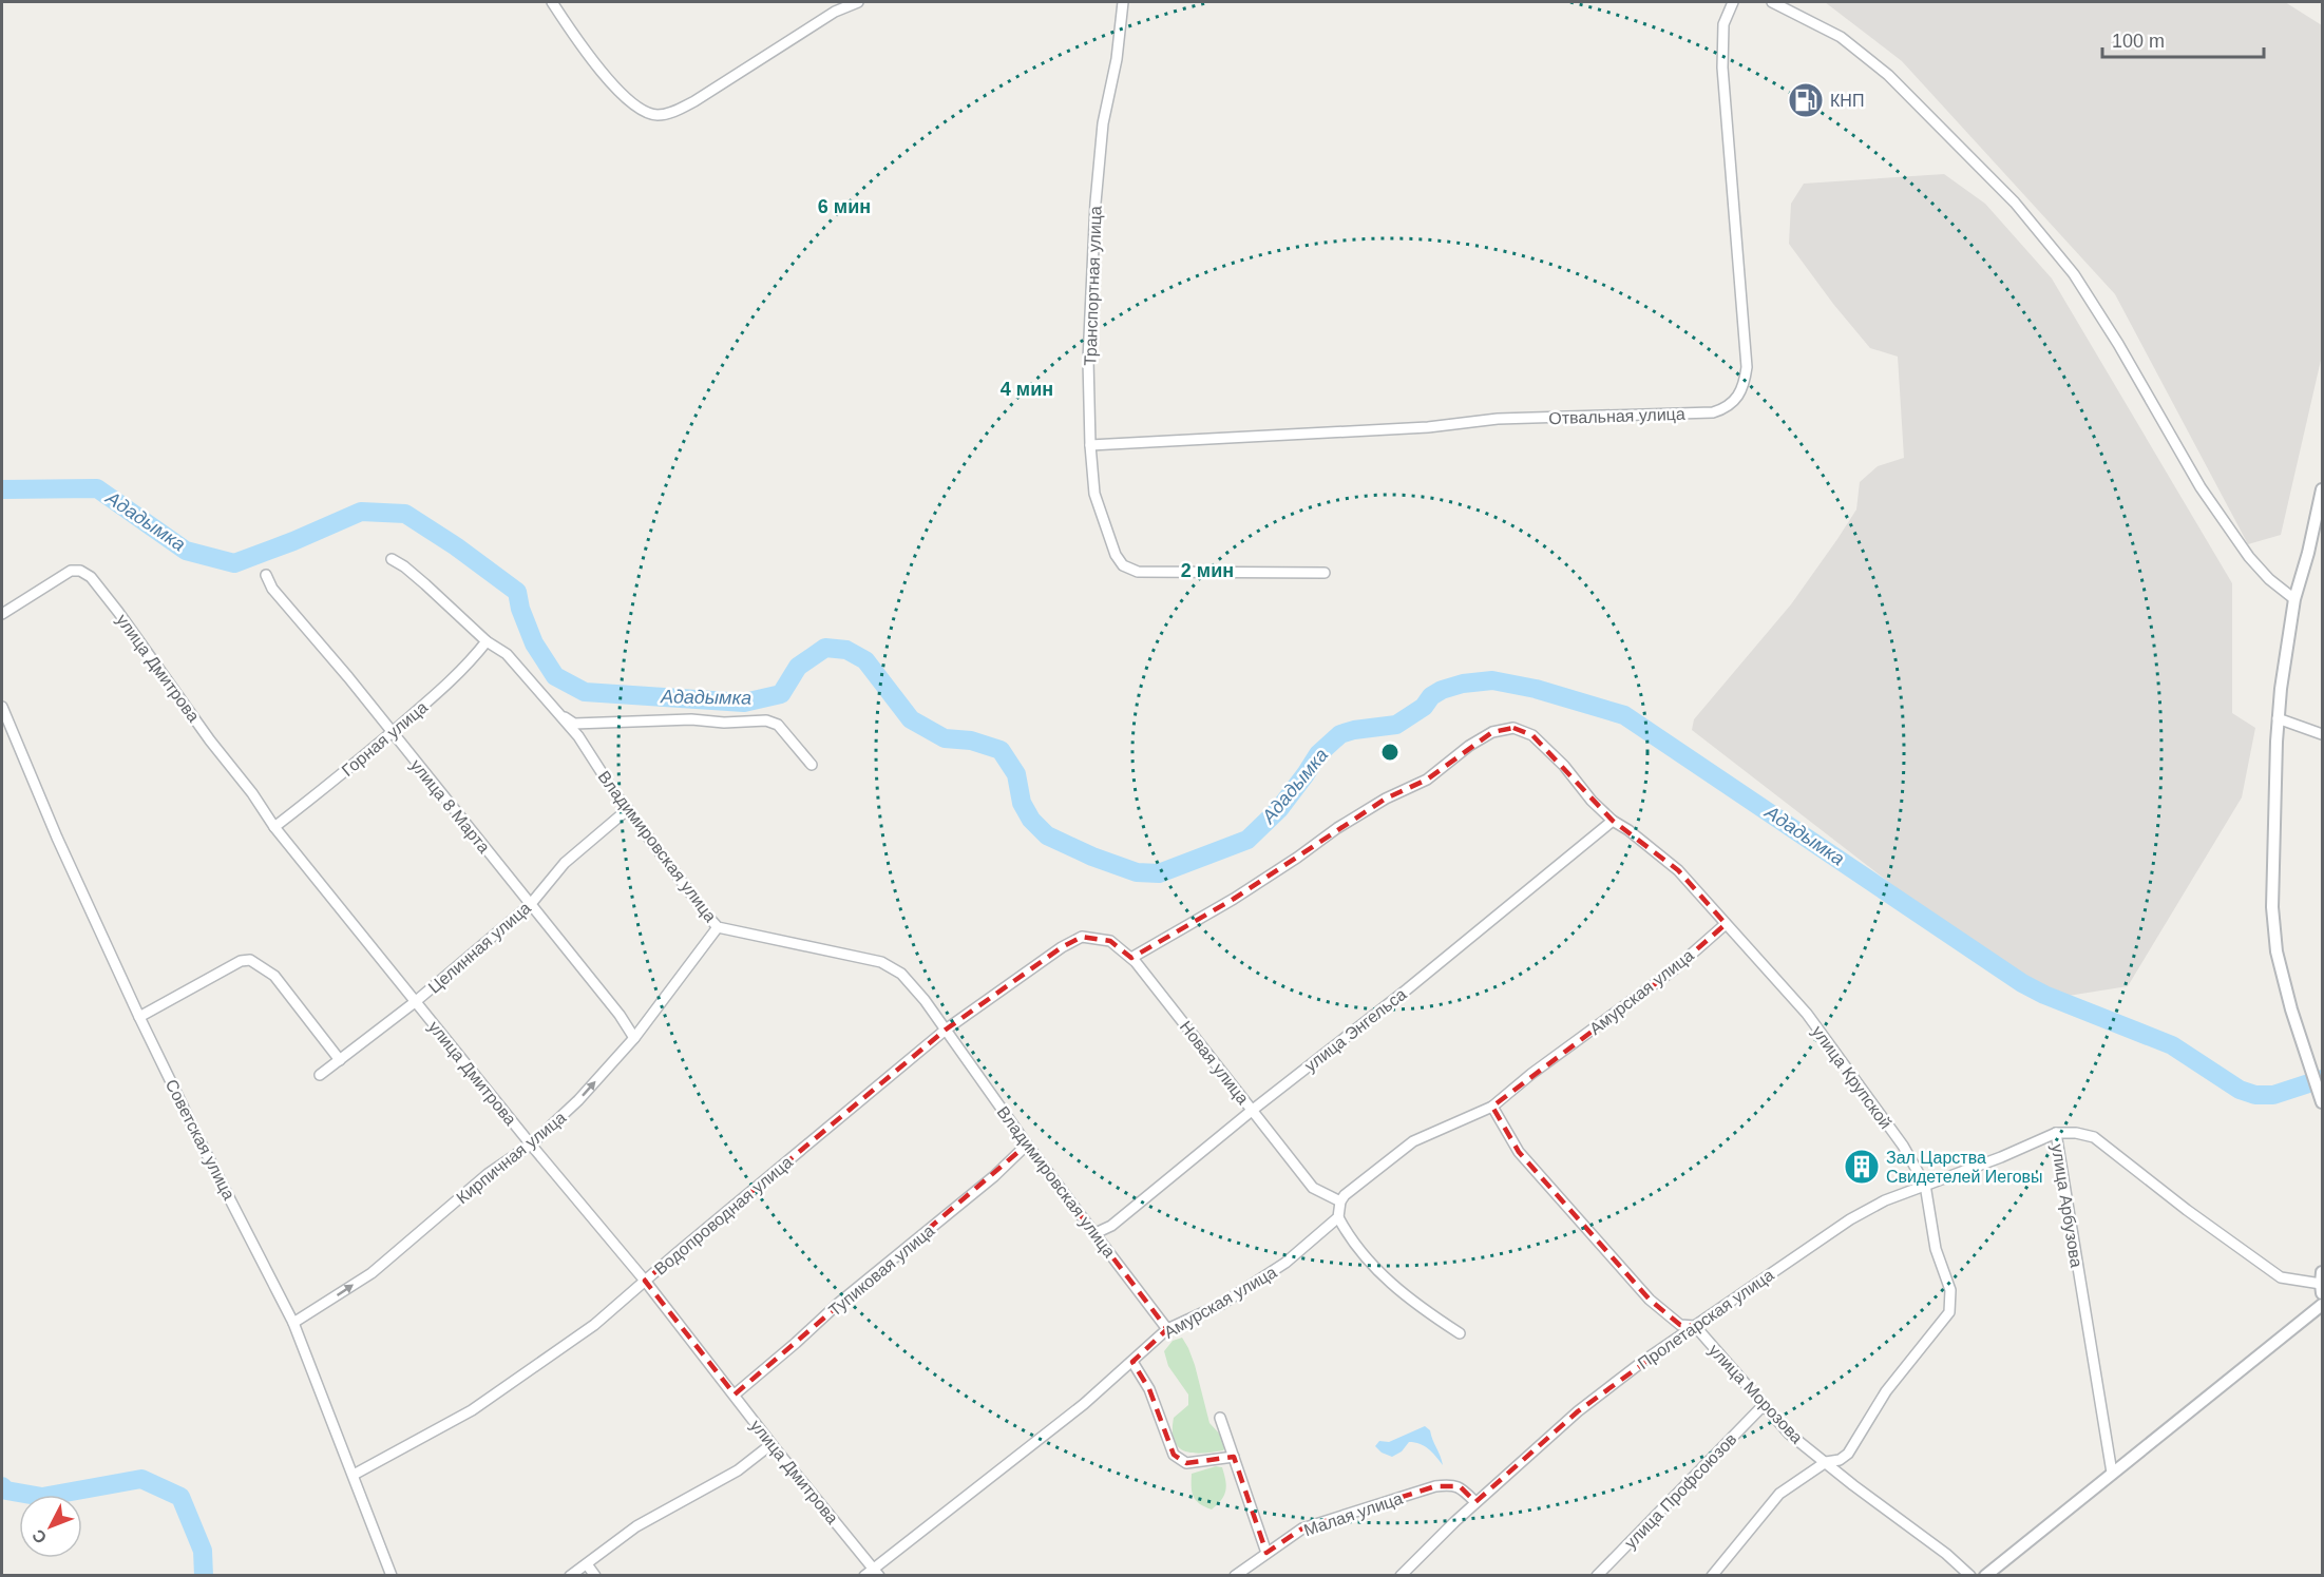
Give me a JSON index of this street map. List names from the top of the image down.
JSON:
{
  "streets": {
    "street": [
      "Транспортная улица",
      "Отвальная улица",
      "улица Дмитрова",
      "Горная улица",
      "улица 8 Марта",
      "Владимировская улица",
      "Целинная улица",
      "Амурская улица",
      "улица Энгельса",
      "Новая улица",
      "улица Крупской",
      "Советская улица",
      "Кирпичная улица",
      "улица Арбузова",
      "Водопроводная улица",
      "Тупиковая улица",
      "Пролетарская улица",
      "улица Морозова",
      "улица Профсоюзов",
      "Малая улица"
    ]
  },
  "crossings": [
    ["Транспортная улица", "Отвальная улица"],
    ["улица Дмитрова", "Горная улица"],
    ["улица Дмитрова", "Целинная улица"],
    ["улица Дмитрова", "Амурская улица"],
    ["улица Дмитрова", "Кирпичная улица"],
    ["улица Дмитрова", "Водопроводная улица"],
    ["улица Дмитрова", "Тупиковая улица"],
    ["Горная улица", "улица 8 Марта"],
    ["Горная улица", "Владимировская улица"],
    ["улица 8 Марта", "Целинная улица"],
    ["улица 8 Марта", "Кирпичная улица"],
    ["Владимировская улица", "Целинная улица"],
    ["Владимировская улица", "Амурская улица"],
    ["Владимировская улица", "улица Энгельса"],
    ["Владимировская улица", "Кирпичная улица"],
    ["Владимировская улица", "Водопроводная улица"],
    ["Владимировская улица", "Тупиковая улица"],
    ["Амурская улица", "Новая улица"],
    ["Амурская улица", "улица Крупской"],
    ["Амурская улица", "улица Морозова"],
    ["улица Энгельса", "Новая улица"],
    ["улица Энгельса", "улица Крупской"],
    ["Новая улица", "улица Крупской"],
    ["Новая улица", "Водопроводная улица"],
    ["улица Крупской", "Пролетарская улица"],
    ["улица Крупской", "улица Морозова"],
    ["Советская улица", "Кирпичная улица"],
    ["Советская улица", "Водопроводная улица"],
    ["улица Арбузова", "Пролетарская улица"],
    ["Пролетарская улица", "улица Морозова"],
    ["Пролетарская улица", "Малая улица"],
    ["улица Морозова", "улица Профсоюзов"]
  ],
  "one_way": ["Кирпичная улица"],
  "water": ["Ададымка"],
  "places": {
    "fuel station": ["КНП"],
    "building": ["Зал Царства Свидетелей Иеговы"]
  },
  "scale_bar": "100 m",
  "north": "bottom left",
  "rings": ["6 мин", "4 мин", "2 мин"]
}
